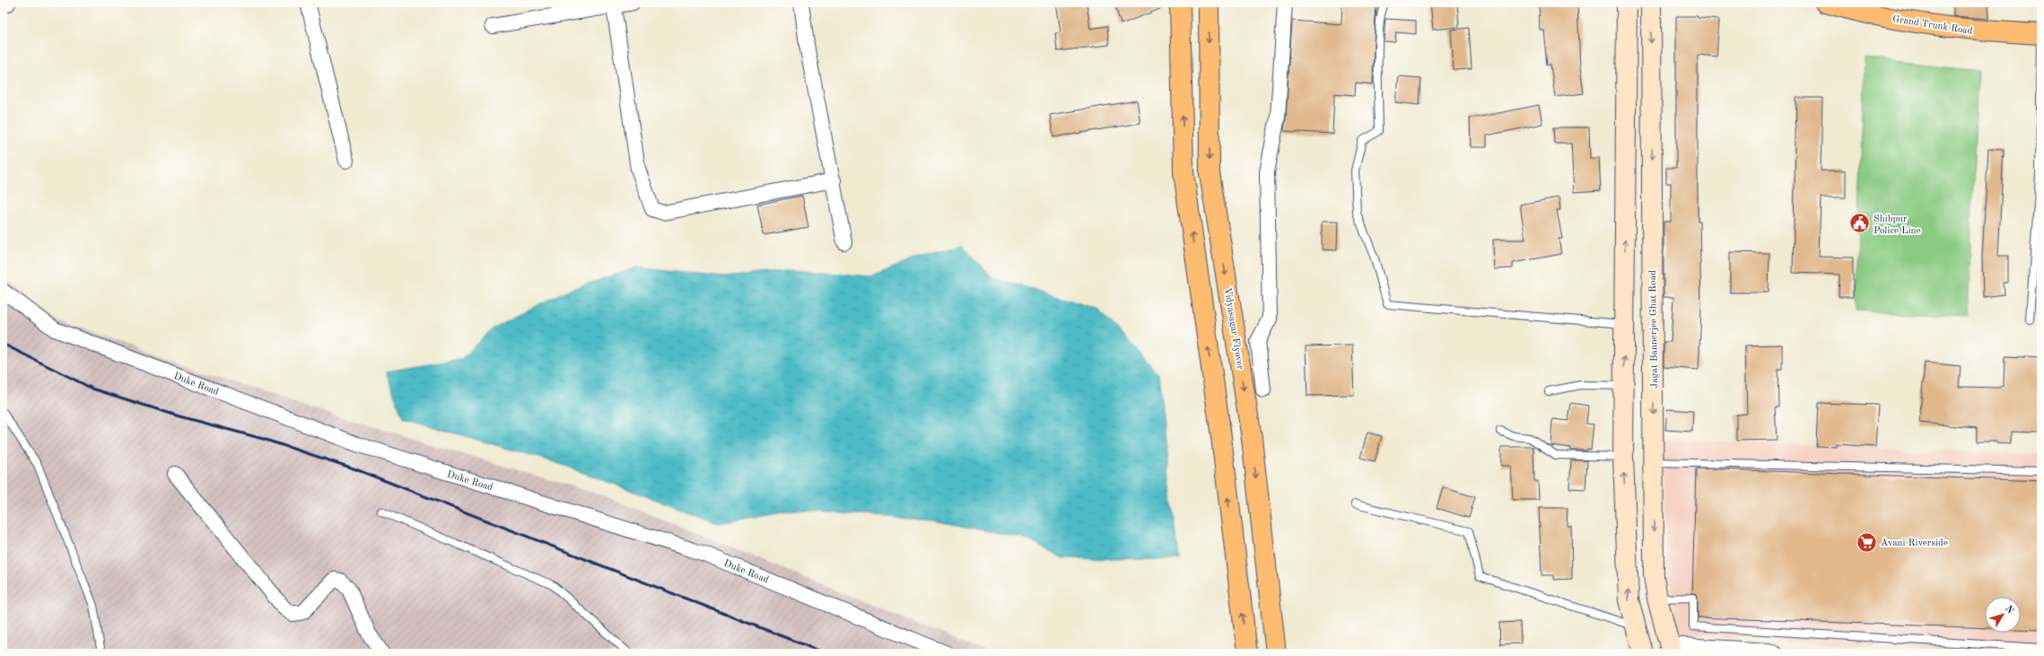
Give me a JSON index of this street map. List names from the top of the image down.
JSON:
{
  "streets": {
    "main road": ["Grand Trunk Road", "Vidyasagar Flyover", "Jagat Bannerjee Ghat Road"],
    "street": ["Duke Road"]
  },
  "places": {
    "public building": ["Shibpur Police Line"],
    "supermarket": ["Avani Riverside"]
  },
  "north": "top right"
}
